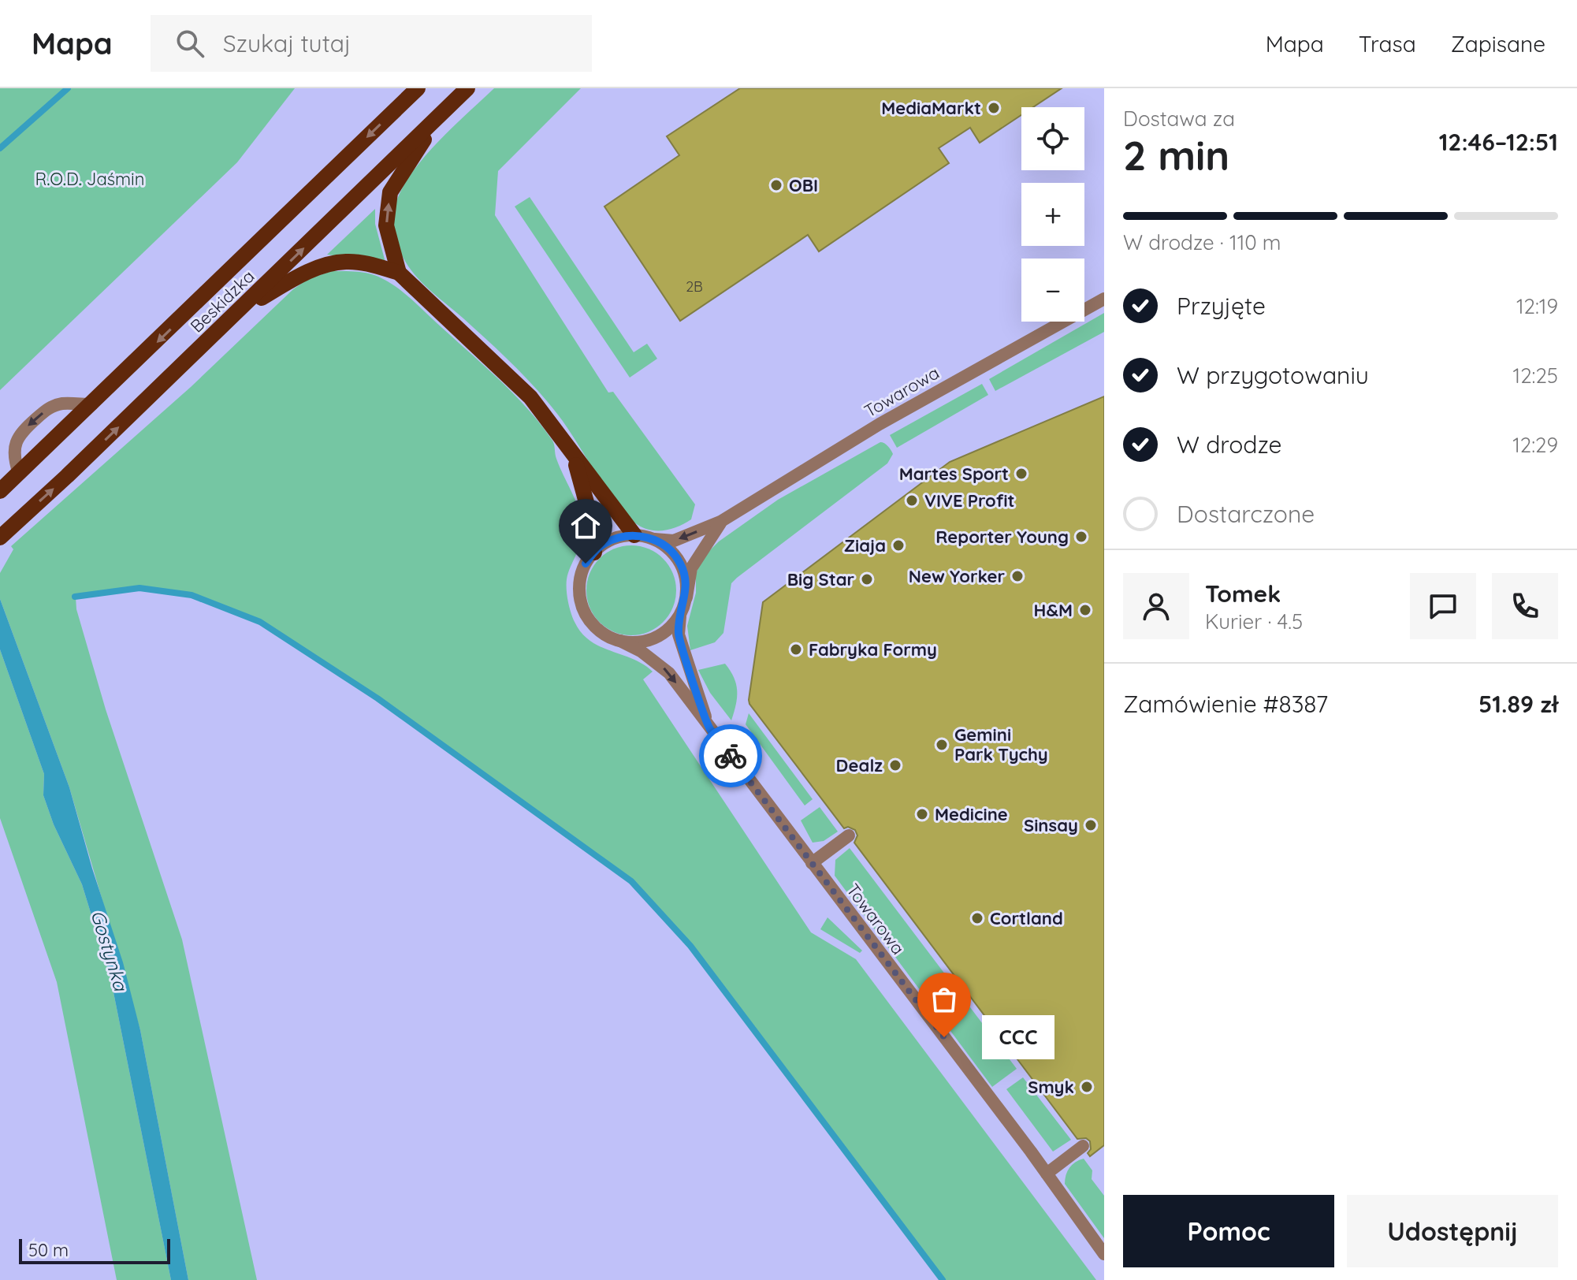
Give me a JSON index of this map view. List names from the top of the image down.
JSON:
{
  "streets": {
    "main road": ["Beskidzka"],
    "street": ["Towarowa"]
  },
  "water": ["Gostynka"],
  "parks": ["R.O.D. Jaśmin"],
  "places": [
    "MediaMarkt",
    "OBI",
    "Martes Sport",
    "VIVE Profit",
    "Reporter Young",
    "Ziaja",
    "New Yorker",
    "Big Star",
    "H&M",
    "Fabryka Formy",
    "Gemini Park Tychy",
    "Dealz",
    "Medicine",
    "Sinsay",
    "Cortland",
    "CCC",
    "Smyk"
  ],
  "house_numbers": ["2B"],
  "scale_bar": "50 m",
  "page": {
    "header": "Mapa",
    "search": "Szukaj tutaj",
    "nav": ["Mapa", "Trasa", "Zapisane"],
    "heading": ["2 min", "Dostawa za", "12:46–12:51"],
    "panel": [
      "Tomek",
      "Kurier · 4.5",
      "Zamówienie #8387",
      "51.89 zł"
    ],
    "map_buttons": ["+", "−"],
    "bar": "W drodze · 110 m",
    "list": [
      ["Przyjęte", "12:19"],
      ["W przygotowaniu", "12:25"],
      ["W drodze", "12:29"],
      "Dostarczone"
    ],
    "bubble": "CCC",
    "buttons": ["Pomoc", "Udostępnij"],
    "scale": "50 m"
  }
}
